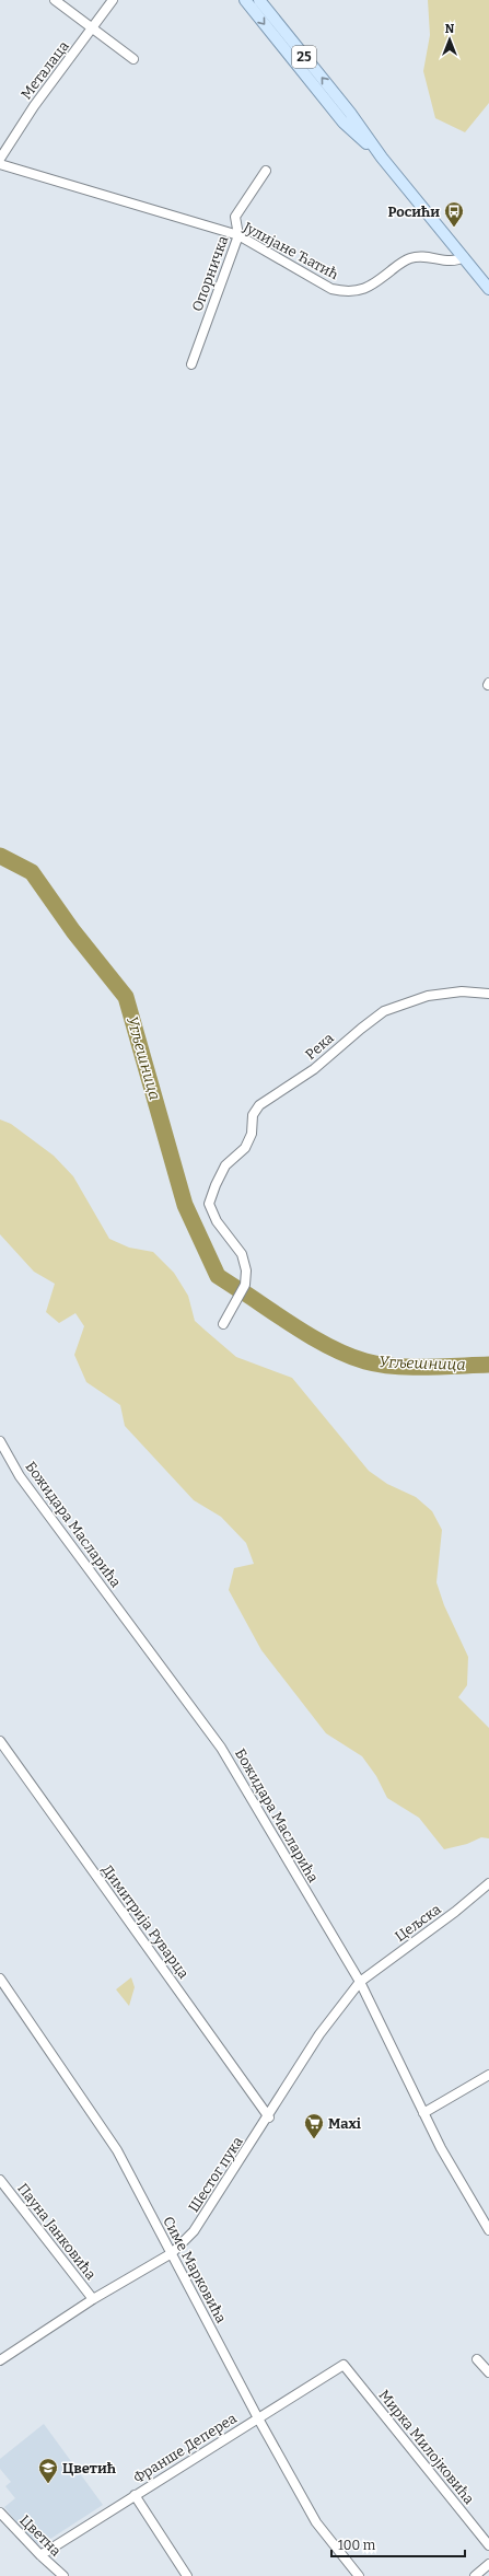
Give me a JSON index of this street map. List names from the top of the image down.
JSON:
{
  "streets": {
    "main road": ["25"],
    "street": [
      "Металаца",
      "Јулијане Ћатић",
      "Опорничка",
      "Река",
      "Божидара Масларића",
      "Димитрија Руварца",
      "Цељска",
      "Шестог пука",
      "Пауна Јанковића",
      "Симе Марковића",
      "Мирка Милојковића",
      "Франше Депереа",
      "Цветна"
    ]
  },
  "crossings": [
    ["25", "Јулијане Ћатић"],
    ["Јулијане Ћатић", "Опорничка"],
    ["Божидара Масларића", "Цељска"],
    ["Божидара Масларића", "Шестог пука"],
    ["Димитрија Руварца", "Шестог пука"],
    ["Цељска", "Шестог пука"],
    ["Шестог пука", "Пауна Јанковића"],
    ["Шестог пука", "Симе Марковића"],
    ["Симе Марковића", "Франше Депереа"],
    ["Мирка Милојковића", "Франше Депереа"],
    ["Франше Депереа", "Цветна"]
  ],
  "water": ["Угљешница"],
  "places": {
    "bus stop": ["Росићи"],
    "supermarket": ["Maxi"],
    "school or university": ["Цветић"]
  },
  "scale_bar": "100 m",
  "north": "top"
}
